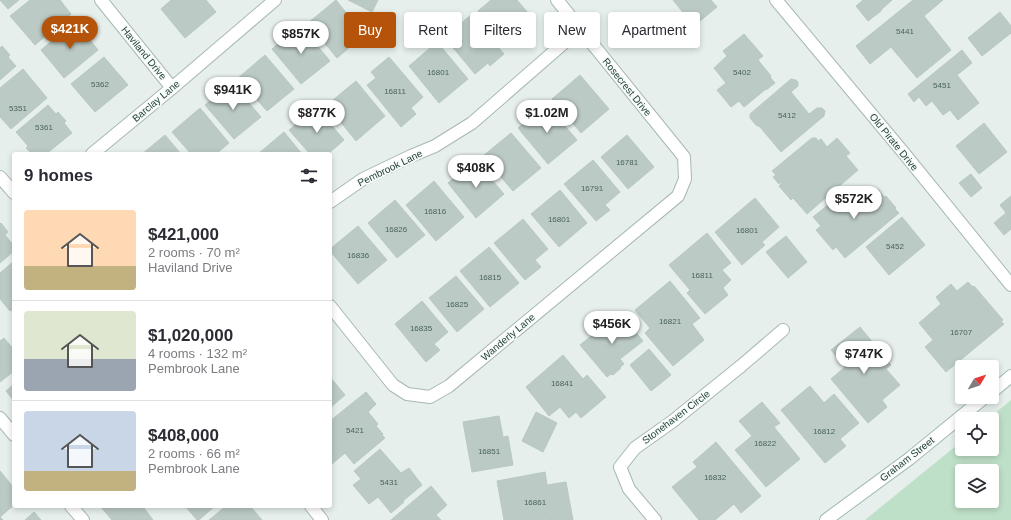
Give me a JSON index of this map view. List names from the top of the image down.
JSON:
{
  "streets": {
    "street": [
      "Haviland Drive",
      "Rosecrest Drive",
      "Barclay Lane",
      "Old Pirate Drive",
      "Pembrook Lane",
      "Wanderly Lane",
      "Stonehaven Circle",
      "Graham Street"
    ]
  },
  "crossings": [
    ["Haviland Drive", "Barclay Lane"],
    ["Rosecrest Drive", "Wanderly Lane"]
  ],
  "house_numbers": [
    "5441",
    "16801",
    "5402",
    "5362",
    "5451",
    "16811",
    "5351",
    "5412",
    "5361",
    "16781",
    "16791",
    "16816",
    "16801",
    "16826",
    "16801",
    "5452",
    "16836",
    "16811",
    "16815",
    "16825",
    "16821",
    "16835",
    "16707",
    "16841",
    "5421",
    "16812",
    "16822",
    "16851",
    "16832",
    "5431",
    "16861"
  ],
  "north": "top right",
  "page": {
    "chip": [
      "Buy",
      "Rent",
      "Filters",
      "New",
      "Apartment"
    ],
    "price": [
      "$421K",
      "$857K",
      "$941K",
      "$877K",
      "$1.02M",
      "$408K",
      "$572K",
      "$456K",
      "$747K"
    ],
    "heading": "9 homes",
    "list": [
      {
        "name": "$421,000",
        "note": "2 rooms · 70 m² · Haviland Drive"
      },
      {
        "name": "$1,020,000",
        "note": "4 rooms · 132 m² · Pembrook Lane"
      },
      {
        "name": "$408,000",
        "note": "2 rooms · 66 m² · Pembrook Lane"
      }
    ]
  }
}
